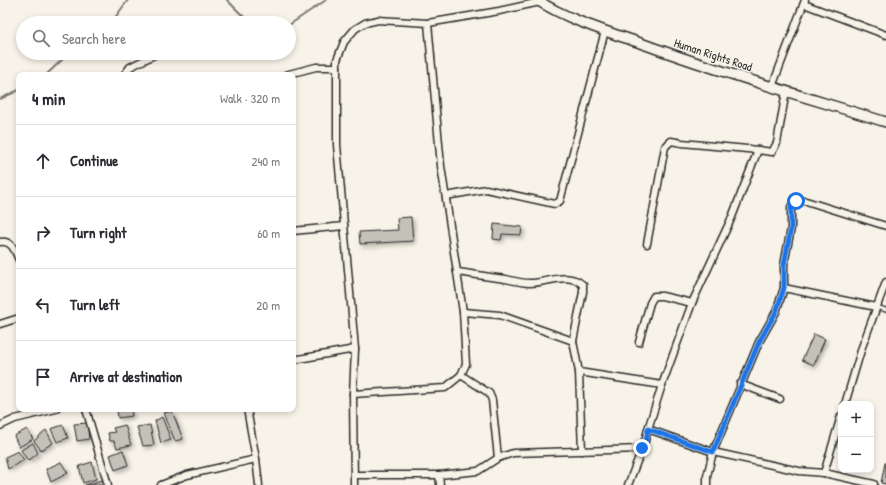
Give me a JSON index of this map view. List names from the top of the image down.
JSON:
{
  "streets": {
    "street": ["Human Rights Road"]
  },
  "page": {
    "search": "Search here",
    "heading": ["4 min", "Walk · 320 m"],
    "list": [
      ["Continue", "240 m"],
      ["Turn right", "60 m"],
      ["Turn left", "20 m"],
      "Arrive at destination"
    ],
    "map_buttons": ["+", "−"]
  }
}
